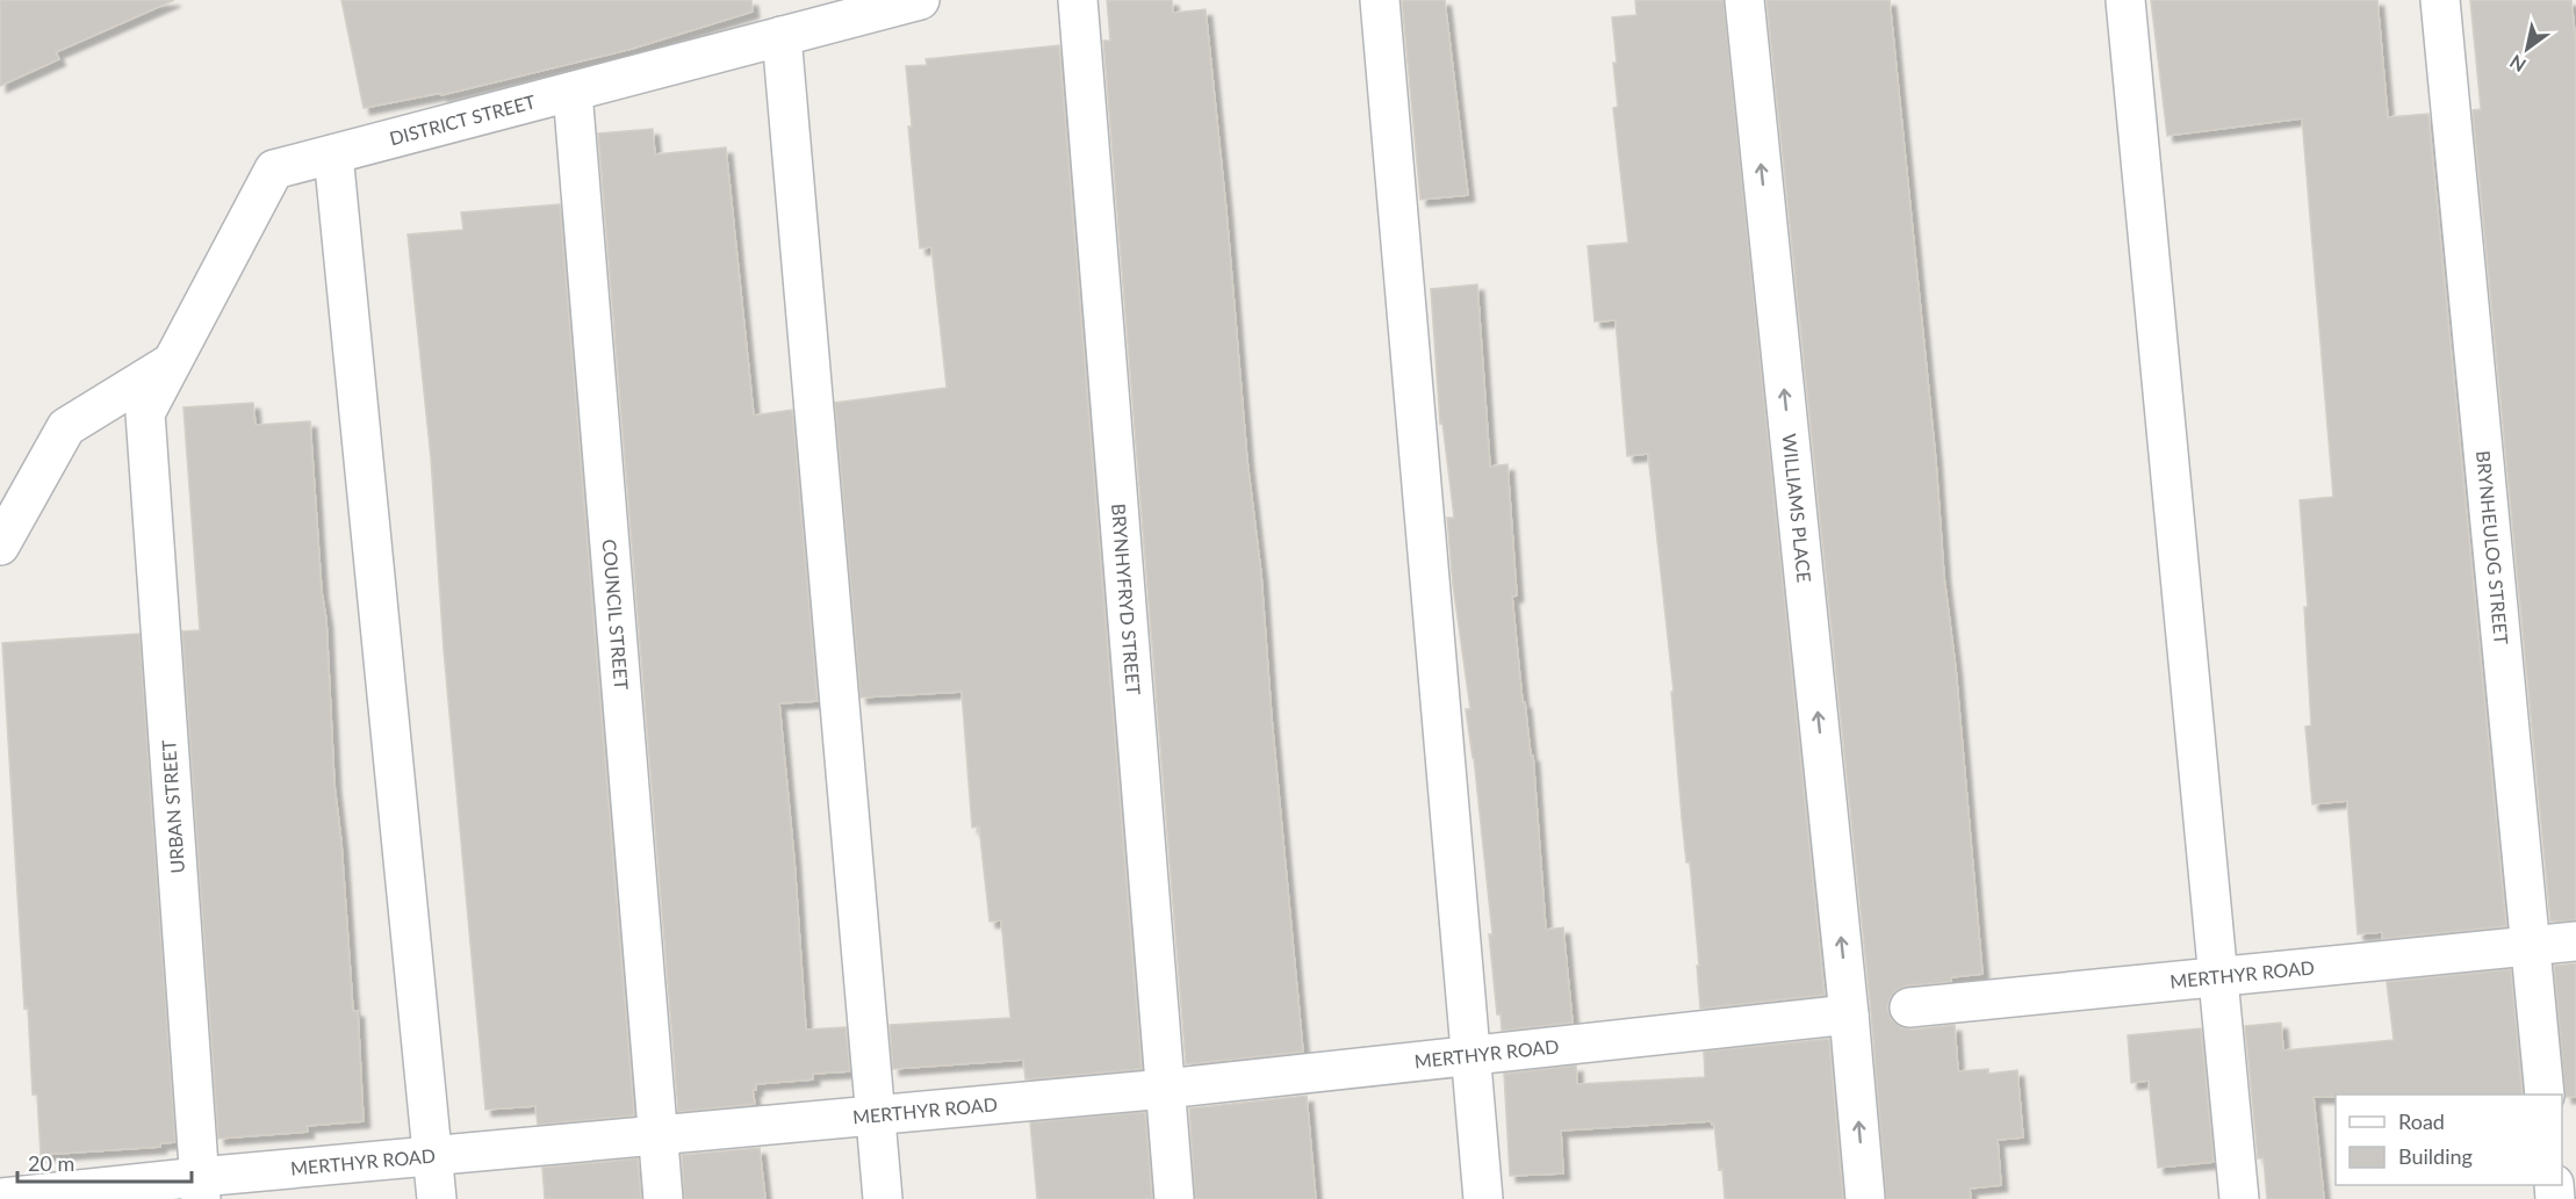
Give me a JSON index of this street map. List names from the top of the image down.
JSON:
{
  "streets": {
    "street": [
      "DISTRICT STREET",
      "WILLIAMS PLACE",
      "BRYNHEULOG STREET",
      "BRYNHYFRYD STREET",
      "COUNCIL STREET",
      "URBAN STREET",
      "MERTHYR ROAD"
    ]
  },
  "crossings": [
    ["DISTRICT STREET", "COUNCIL STREET"],
    ["DISTRICT STREET", "URBAN STREET"],
    ["WILLIAMS PLACE", "MERTHYR ROAD"],
    ["BRYNHEULOG STREET", "MERTHYR ROAD"],
    ["BRYNHYFRYD STREET", "MERTHYR ROAD"],
    ["COUNCIL STREET", "MERTHYR ROAD"],
    ["URBAN STREET", "MERTHYR ROAD"]
  ],
  "one_way": ["WILLIAMS PLACE"],
  "legend": ["Road", "Building"],
  "scale_bar": "20 m",
  "north": "bottom left"
}
